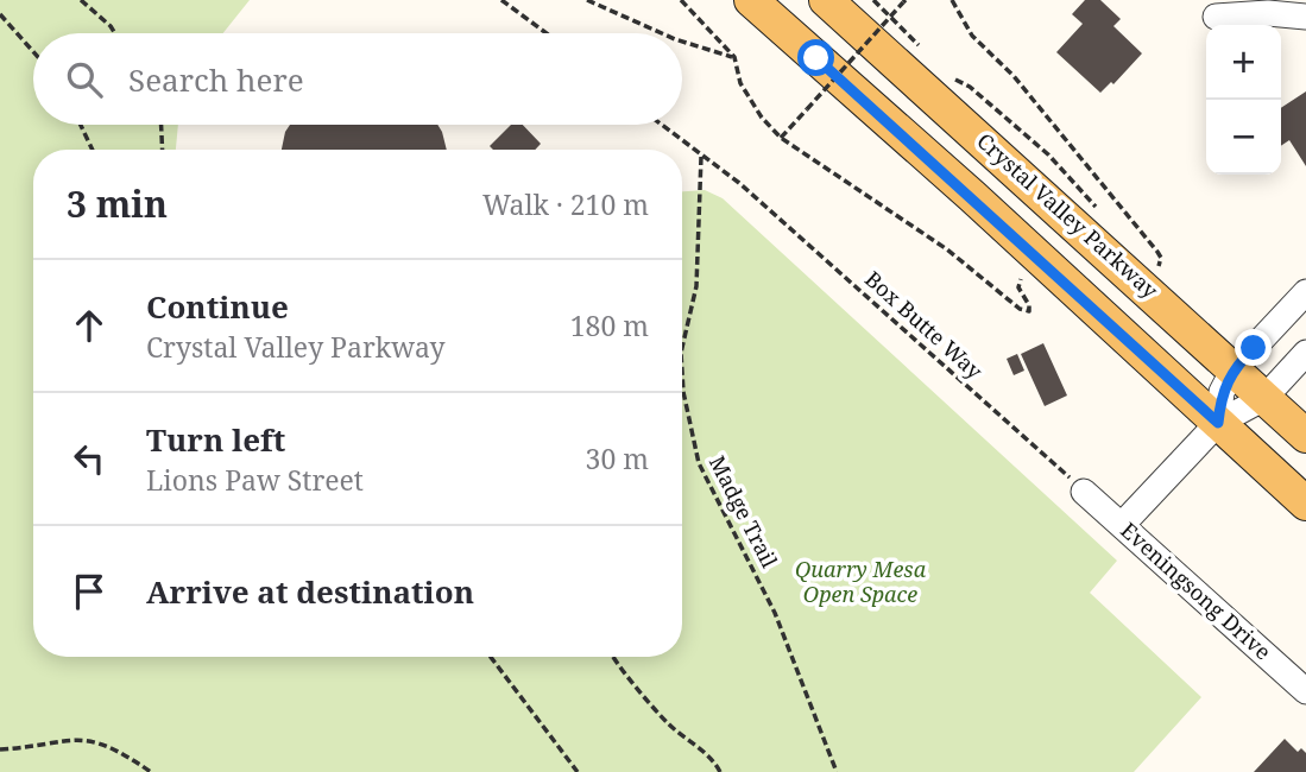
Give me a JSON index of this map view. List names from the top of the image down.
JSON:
{
  "streets": {
    "main road": ["Crystal Valley Parkway"],
    "street": ["Eveningsong Drive"],
    "path": ["Box Butte Way", "Madge Trail"]
  },
  "crossings": [
    ["Box Butte Way", "Madge Trail"],
    ["Box Butte Way", "Eveningsong Drive"]
  ],
  "parks": ["Quarry Mesa Open Space"],
  "page": {
    "map_buttons": ["+", "−"],
    "search": "Search here",
    "heading": ["3 min", "Walk · 210 m"],
    "list": [
      ["Continue", "Crystal Valley Parkway", "180 m"],
      ["Turn left", "Lions Paw Street", "30 m"],
      "Arrive at destination"
    ]
  }
}
